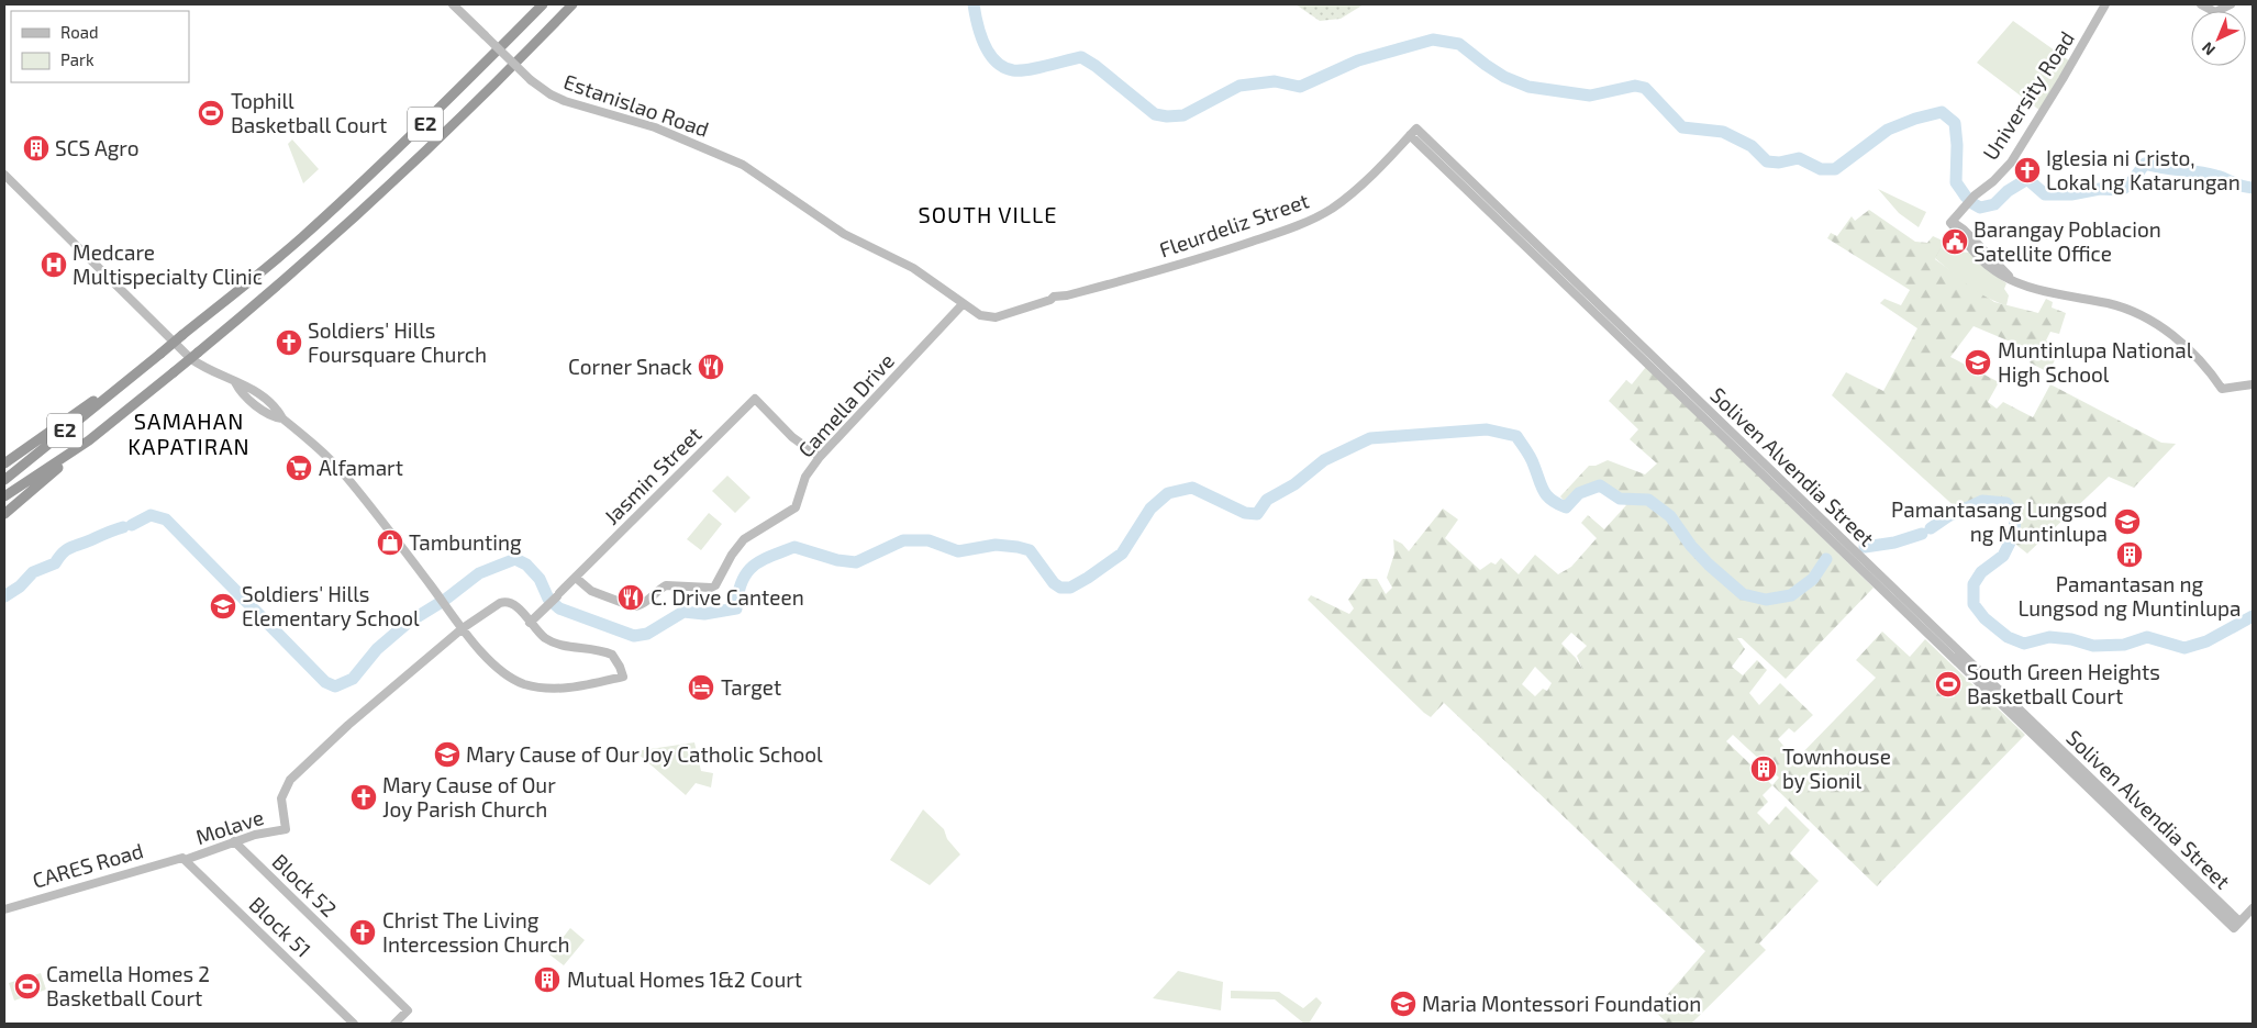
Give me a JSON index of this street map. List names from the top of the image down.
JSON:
{
  "streets": {
    "highway": ["E2"],
    "street": [
      "University Road",
      "Estanislao Road",
      "Fleurdeliz Street",
      "Camella Drive",
      "Soliven Alvendia Street",
      "Jasmin Street",
      "Molave",
      "CARES Road",
      "Block 52",
      "Block 51"
    ]
  },
  "crossings": [
    ["Estanislao Road", "Fleurdeliz Street"],
    ["Estanislao Road", "Camella Drive"],
    ["Fleurdeliz Street", "Camella Drive"],
    ["Fleurdeliz Street", "Soliven Alvendia Street"],
    ["Camella Drive", "Jasmin Street"],
    ["Molave", "CARES Road"],
    ["Molave", "Block 52"],
    ["Molave", "Block 51"],
    ["CARES Road", "Block 51"]
  ],
  "districts": ["SOUTH VILLE", "SAMAHAN KAPATIRAN"],
  "places": {
    "sports": ["Tophill Basketball Court", "South Green Heights Basketball Court", "Camella Homes 2 Basketball Court"],
    "building": [
      "SCS Agro",
      "Pamantasan ng Lungsod ng Muntinlupa",
      "Townhouse by Sionil",
      "Mutual Homes 1&2 Court"
    ],
    "church": [
      "Iglesia ni Cristo, Lokal ng Katarungan",
      "Soldiers' Hills Foursquare Church",
      "Mary Cause of Our Joy Parish Church",
      "Christ The Living Intercession Church"
    ],
    "public building": ["Barangay Poblacion Satellite Office"],
    "hospital": ["Medcare Multispecialty Clinic"],
    "school or university": [
      "Muntinlupa National High School",
      "Pamantasang Lungsod ng Muntinlupa",
      "Soldiers' Hills Elementary School",
      "Mary Cause of Our Joy Catholic School",
      "Maria Montessori Foundation"
    ],
    "restaurant": ["Corner Snack", "C. Drive Canteen"],
    "supermarket": ["Alfamart"],
    "shop": ["Tambunting"],
    "hotel": ["Target"]
  },
  "legend": ["Road", "Park"],
  "north": "bottom left"
}
